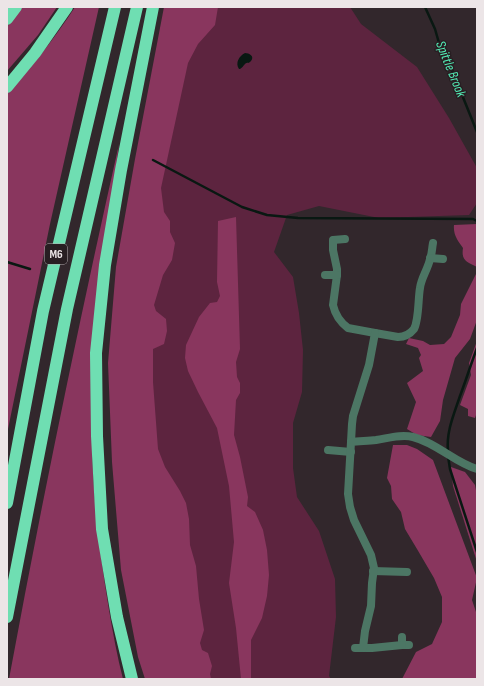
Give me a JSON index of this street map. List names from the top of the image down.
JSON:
{
  "streets": {
    "highway": ["M6"]
  },
  "water": ["Spittle Brook"]
}
